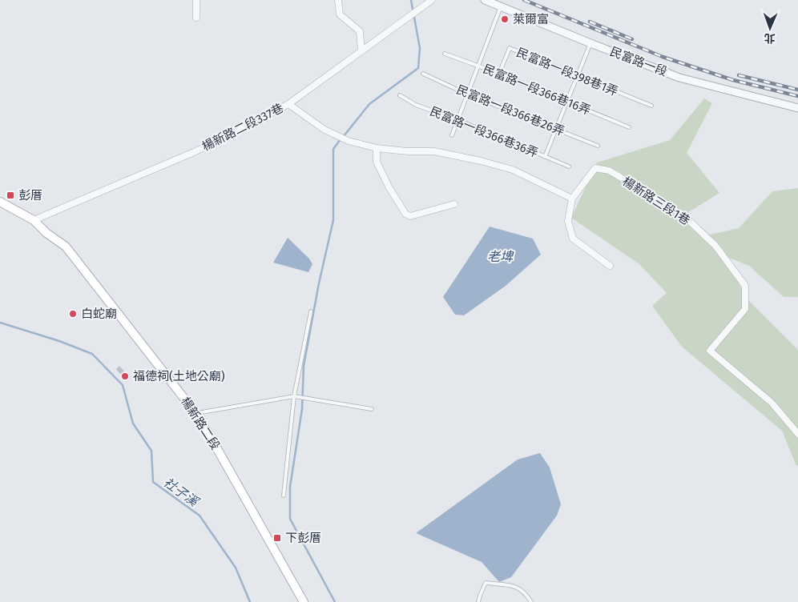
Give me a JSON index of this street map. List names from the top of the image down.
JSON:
{
  "streets": {
    "main road": ["楊新路二段"],
    "street": ["民富路一段", "楊新路二段337巷", "楊新路三段1巷"],
    "lane": [
      "民富路一段398巷1弄",
      "民富路一段366巷16弄",
      "民富路一段366巷26弄",
      "民富路一段366巷36弄"
    ]
  },
  "crossings": [
    ["民富路一段398巷1弄", "民富路一段366巷16弄"],
    ["楊新路二段337巷", "楊新路二段"]
  ],
  "water": ["老埤", "社子溪"],
  "places": {
    "other": ["萊爾富", "白蛇廟", "福德祠(土地公廟)"],
    "transit": ["彭厝", "下彭厝"]
  },
  "north": "bottom"
}
